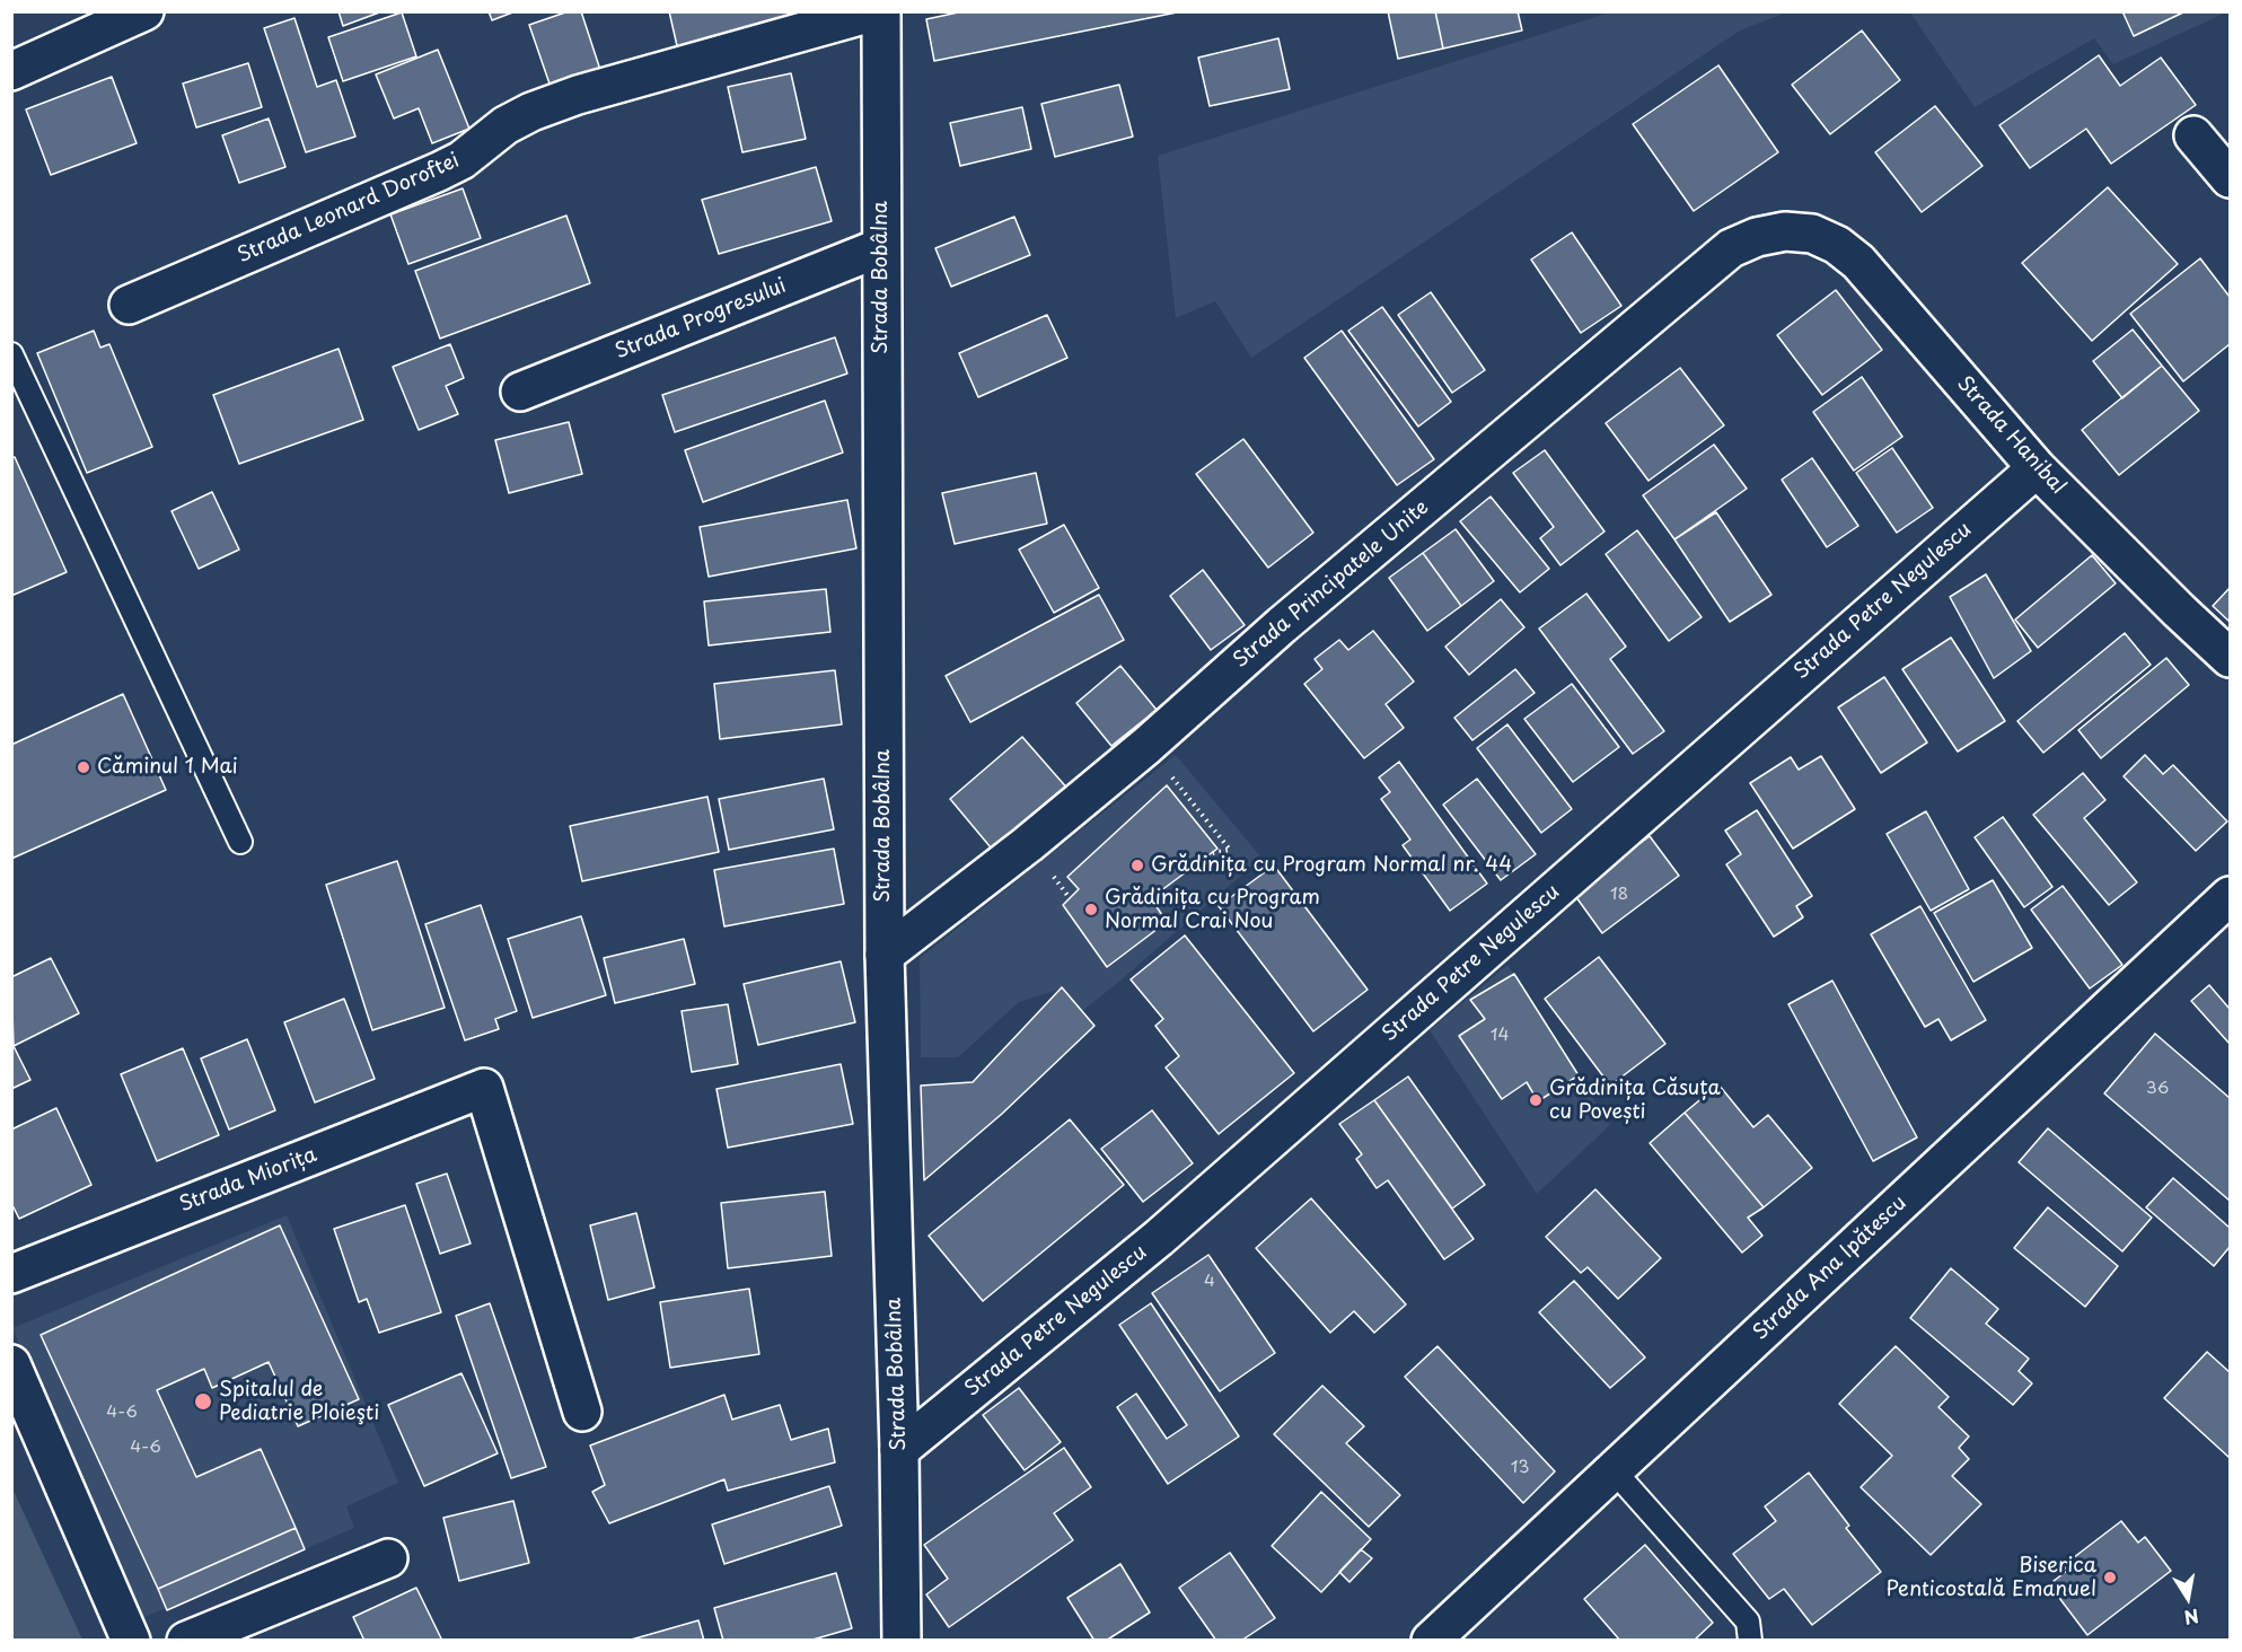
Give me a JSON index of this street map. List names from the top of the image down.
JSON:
{
  "streets": {
    "street": [
      "Strada Leonard Doroftei",
      "Strada Bobâlna",
      "Strada Progresului",
      "Strada Hanibal",
      "Strada Principatele Unite",
      "Strada Petre Negulescu",
      "Strada Miorița",
      "Strada Ana Ipătescu"
    ]
  },
  "crossings": [
    ["Strada Bobâlna", "Strada Progresului"],
    ["Strada Bobâlna", "Strada Principatele Unite"],
    ["Strada Bobâlna", "Strada Petre Negulescu"],
    ["Strada Hanibal", "Strada Principatele Unite"],
    ["Strada Hanibal", "Strada Petre Negulescu"]
  ],
  "places": [
    "Căminul 1 Mai",
    "Grădinița cu Program Normal nr. 44",
    "Grădinița cu Program Normal Crai Nou",
    "Grădinița Căsuța cu Povești",
    "Spitalul de Pediatrie Ploieşti",
    "Biserica Penticostală Emanuel"
  ],
  "house_numbers": [
    "18",
    "14",
    "36",
    "4",
    "4-6",
    "4-6",
    "13"
  ],
  "north": "bottom"
}
